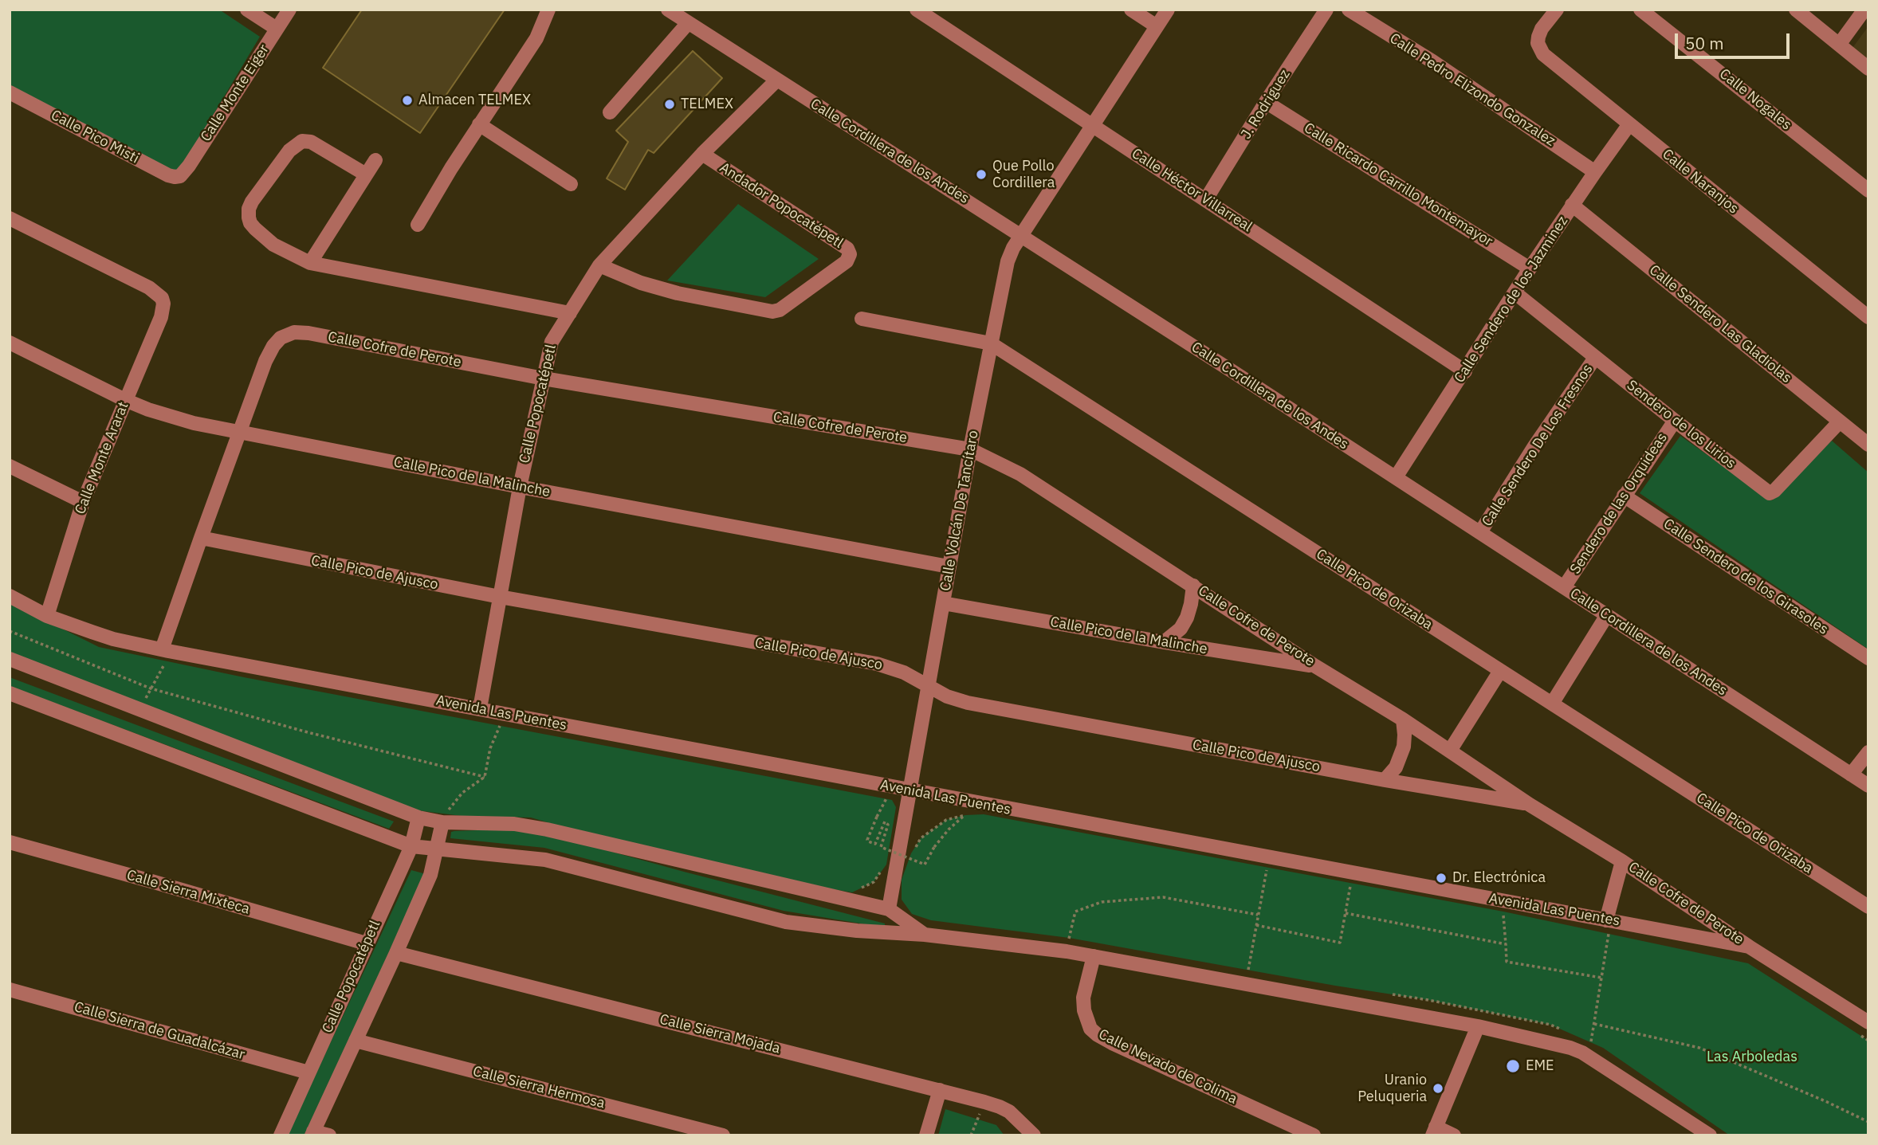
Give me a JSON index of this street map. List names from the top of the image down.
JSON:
{
  "streets": {
    "street": [
      "Calle Pedro Elizondo Gonzalez",
      "Calle Monte Eiger",
      "Calle Nogales",
      "J. Rodriguez",
      "Calle Pico Misti",
      "Calle Cordillera de los Andes",
      "Calle Naranjos",
      "Calle Ricardo Carrillo Montemayor",
      "Calle Héctor Villarreal",
      "Andador Popocatépetl",
      "Calle Sendero de los Jazminez",
      "Calle Sendero Las Gladiolas",
      "Calle Cofre de Perote",
      "Calle Popocatépetl",
      "Sendero de los Lirios",
      "Calle Sendero De Los Fresnos",
      "Calle Monte Ararat",
      "Calle Pico de la Malinche",
      "Sendero de las Orquideas",
      "Calle Volcán De Tancítaro",
      "Calle Pico de Ajusco",
      "Calle Sendero de los Girasoles",
      "Calle Pico de Orizaba",
      "Avenida Las Puentes",
      "Calle Sierra Mixteca",
      "Calle Sierra de Guadalcázar",
      "Calle Sierra Mojada",
      "Calle Nevado de Colima",
      "Calle Sierra Hermosa"
    ]
  },
  "crossings": [
    ["Calle Pedro Elizondo Gonzalez", "Calle Sendero de los Jazminez"],
    ["Calle Monte Eiger", "Calle Pico Misti"],
    ["J. Rodriguez", "Calle Ricardo Carrillo Montemayor"],
    ["J. Rodriguez", "Calle Héctor Villarreal"],
    ["Calle Cordillera de los Andes", "Calle Sendero de los Jazminez"],
    ["Calle Cordillera de los Andes", "Calle Popocatépetl"],
    ["Calle Cordillera de los Andes", "Calle Sendero De Los Fresnos"],
    ["Calle Cordillera de los Andes", "Sendero de las Orquideas"],
    ["Calle Cordillera de los Andes", "Calle Volcán De Tancítaro"],
    ["Calle Naranjos", "Calle Sendero de los Jazminez"],
    ["Calle Ricardo Carrillo Montemayor", "Calle Sendero de los Jazminez"],
    ["Calle Héctor Villarreal", "Calle Sendero de los Jazminez"],
    ["Calle Héctor Villarreal", "Calle Volcán De Tancítaro"],
    ["Andador Popocatépetl", "Calle Popocatépetl"],
    ["Calle Sendero de los Jazminez", "Calle Sendero Las Gladiolas"],
    ["Calle Sendero de los Jazminez", "Sendero de los Lirios"],
    ["Calle Sendero Las Gladiolas", "Sendero de los Lirios"],
    ["Calle Cofre de Perote", "Calle Popocatépetl"],
    ["Calle Cofre de Perote", "Calle Pico de la Malinche"],
    ["Calle Cofre de Perote", "Calle Volcán De Tancítaro"],
    ["Calle Cofre de Perote", "Calle Pico de Ajusco"],
    ["Calle Cofre de Perote", "Avenida Las Puentes"],
    ["Calle Popocatépetl", "Calle Pico de la Malinche"],
    ["Calle Popocatépetl", "Calle Pico de Ajusco"],
    ["Calle Popocatépetl", "Avenida Las Puentes"],
    ["Calle Popocatépetl", "Calle Sierra Mixteca"],
    ["Calle Popocatépetl", "Calle Sierra de Guadalcázar"],
    ["Calle Popocatépetl", "Calle Sierra Mojada"],
    ["Calle Popocatépetl", "Calle Sierra Hermosa"],
    ["Sendero de los Lirios", "Calle Sendero De Los Fresnos"],
    ["Sendero de los Lirios", "Sendero de las Orquideas"],
    ["Calle Monte Ararat", "Calle Pico de la Malinche"],
    ["Calle Monte Ararat", "Avenida Las Puentes"],
    ["Calle Pico de la Malinche", "Calle Volcán De Tancítaro"],
    ["Sendero de las Orquideas", "Calle Sendero de los Girasoles"],
    ["Calle Volcán De Tancítaro", "Calle Pico de Ajusco"],
    ["Calle Volcán De Tancítaro", "Calle Pico de Orizaba"],
    ["Calle Volcán De Tancítaro", "Avenida Las Puentes"]
  ],
  "parks": ["Las Arboledas"],
  "places": [
    "Almacen TELMEX",
    "TELMEX",
    "Que Pollo Cordillera",
    "Dr. Electrónica",
    "EME",
    "Uranio Peluqueria"
  ],
  "scale_bar": "50 m"
}
